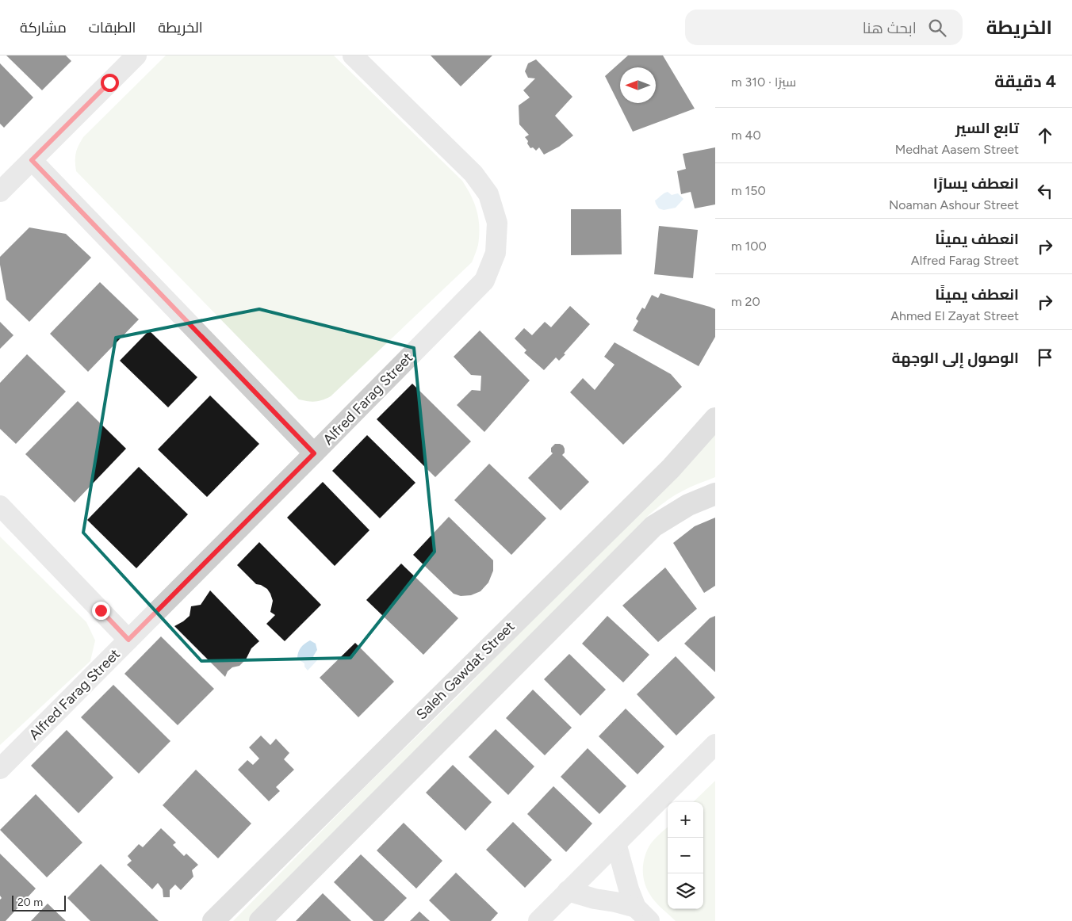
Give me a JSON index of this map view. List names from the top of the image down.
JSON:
{
  "streets": {
    "street": ["Alfred Farag Street", "Saleh Gawdat Street"]
  },
  "scale_bar": "20 m",
  "north": "left",
  "page": {
    "header": "الخريطة",
    "search": "ابحث هنا",
    "nav": ["الخريطة", "الطبقات", "مشاركة"],
    "heading": ["4 دقيقة", "سيرًا · 310 m"],
    "list": [
      ["تابع السير", "Medhat Aasem Street", "40 m"],
      ["انعطف يسارًا", "Noaman Ashour Street", "150 m"],
      ["انعطف يمينًا", "Alfred Farag Street", "100 m"],
      ["انعطف يمينًا", "Ahmed El Zayat Street", "20 m"],
      "الوصول إلى الوجهة"
    ],
    "map_buttons": ["+", "−"],
    "scale": "20 m"
  }
}
